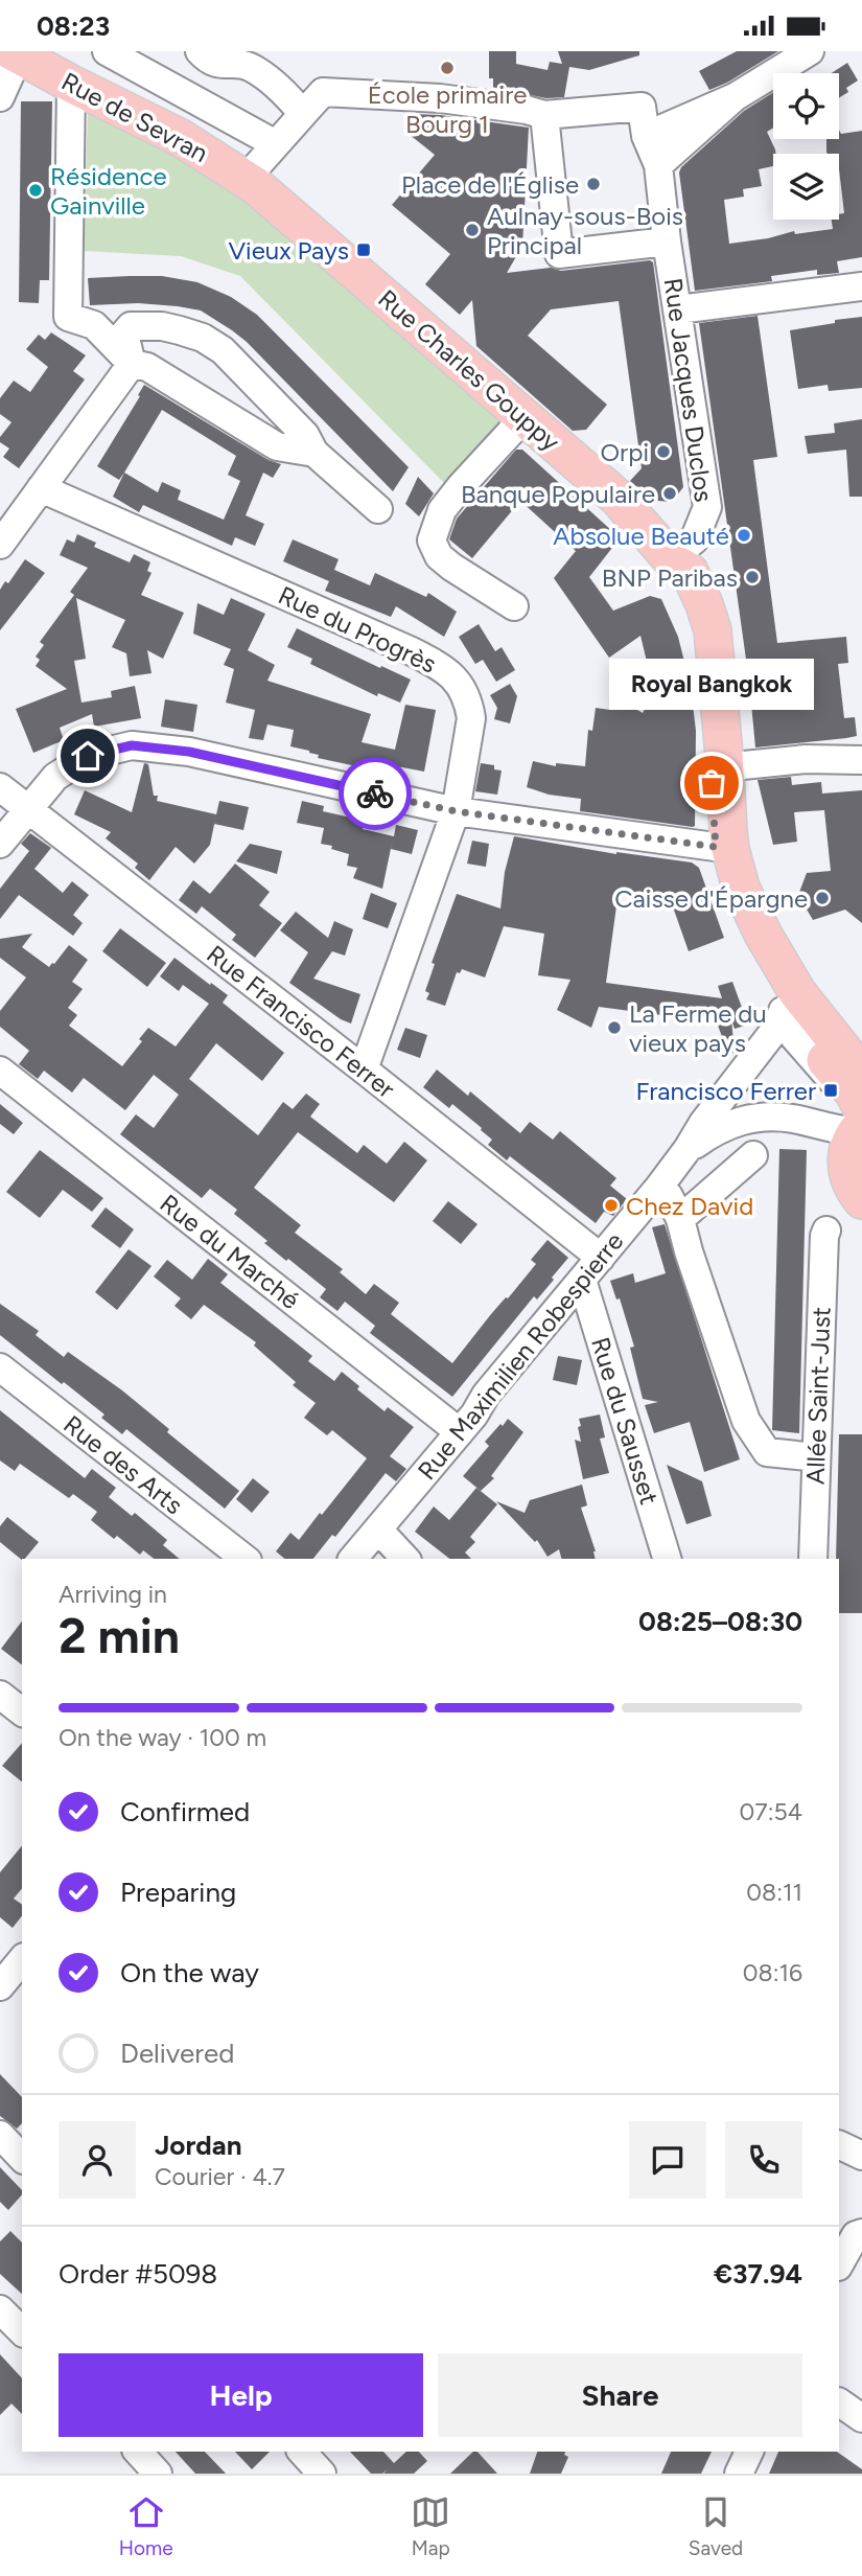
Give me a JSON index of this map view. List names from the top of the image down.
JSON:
{
  "streets": {
    "main road": ["Rue de Sevran", "Rue Charles Gouppy"],
    "street": [
      "Rue Jacques Duclos",
      "Rue du Progrès",
      "Rue Francisco Ferrer",
      "Rue du Marché",
      "Rue Maximilien Robespierre",
      "Allée Saint-Just",
      "Rue du Sausset",
      "Rue des Arts"
    ]
  },
  "crossings": [
    ["Rue de Sevran", "Rue Charles Gouppy"],
    ["Rue Charles Gouppy", "Rue Jacques Duclos"],
    ["Rue du Progrès", "Rue Francisco Ferrer"],
    ["Rue Francisco Ferrer", "Rue Maximilien Robespierre"],
    ["Rue du Marché", "Rue Maximilien Robespierre"],
    ["Rue Maximilien Robespierre", "Rue du Sausset"]
  ],
  "places": {
    "other": [
      "École primaire Bourg 1",
      "Place de l'Église",
      "Résidence Gainville",
      "Aulnay-sous-Bois Principal",
      "Orpi",
      "Banque Populaire",
      "Absolue Beauté",
      "BNP Paribas",
      "Royal Bangkok",
      "Caisse d'Épargne",
      "La Ferme du vieux pays",
      "Chez David"
    ],
    "transit": ["Vieux Pays", "Francisco Ferrer"]
  },
  "page": {
    "status": "08:23",
    "bubble": "Royal Bangkok",
    "heading": ["2 min", "Arriving in", "08:25–08:30"],
    "panel": [
      "Jordan",
      "Courier · 4.7",
      "Order #5098",
      "€37.94"
    ],
    "bar": "On the way · 100 m",
    "list": [
      ["Confirmed", "07:54"],
      ["Preparing", "08:11"],
      ["On the way", "08:16"],
      "Delivered"
    ],
    "buttons": ["Help", "Share"],
    "tabs": ["Home", "Map", "Saved"]
  }
}
